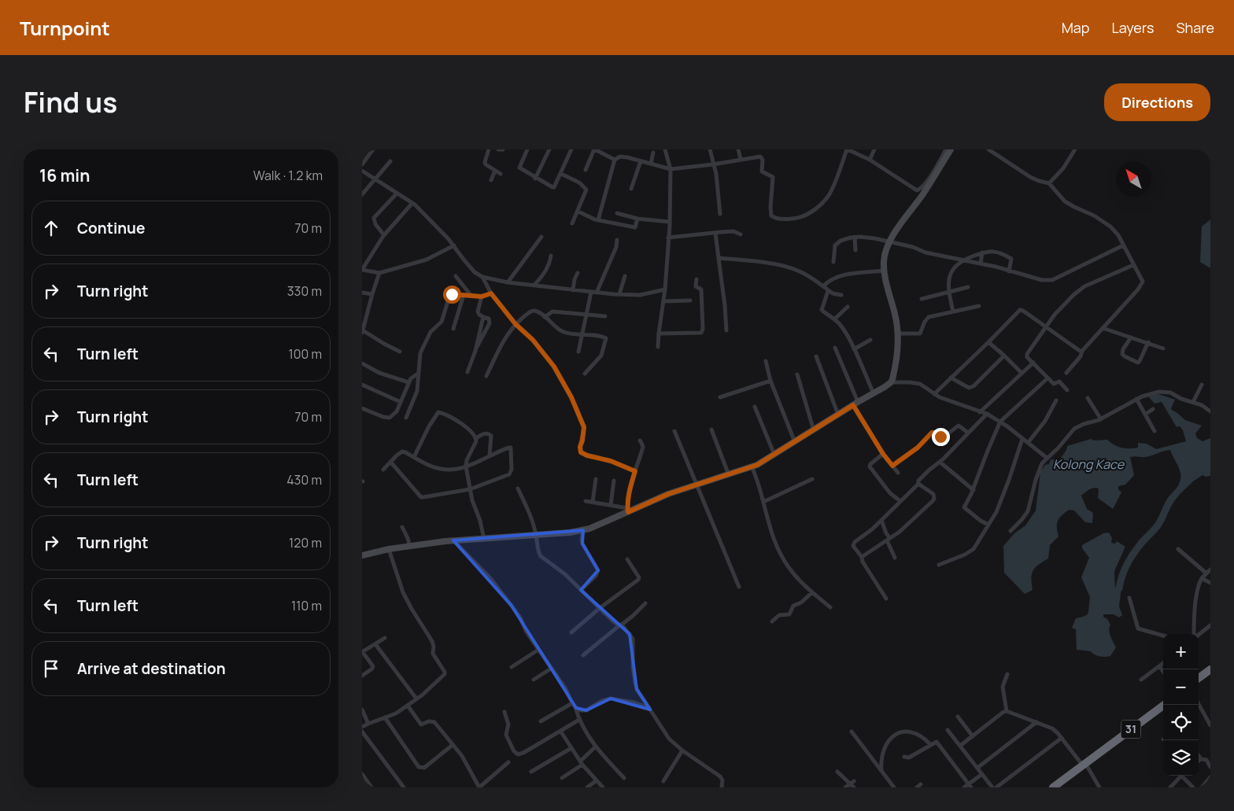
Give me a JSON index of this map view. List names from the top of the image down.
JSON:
{
  "streets": {
    "highway": ["31"]
  },
  "water": ["Kolong Kace"],
  "north": "top left",
  "page": {
    "header": "Turnpoint",
    "nav": ["Map", "Layers", "Share"],
    "title": "Find us",
    "buttons": "Directions",
    "heading": ["16 min", "Walk · 1.2 km"],
    "list": [
      ["Continue", "70 m"],
      ["Turn right", "330 m"],
      ["Turn left", "100 m"],
      ["Turn right", "70 m"],
      ["Turn left", "430 m"],
      ["Turn right", "120 m"],
      ["Turn left", "110 m"],
      "Arrive at destination"
    ],
    "map_buttons": ["+", "−"]
  }
}
